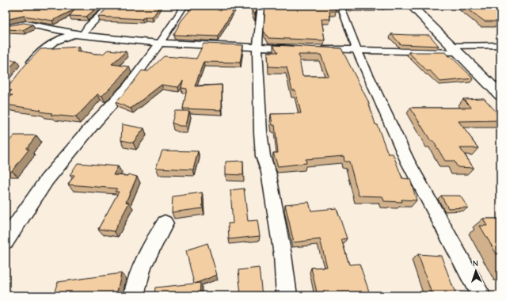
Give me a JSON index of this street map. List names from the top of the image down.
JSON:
{
  "north": "top"
}
